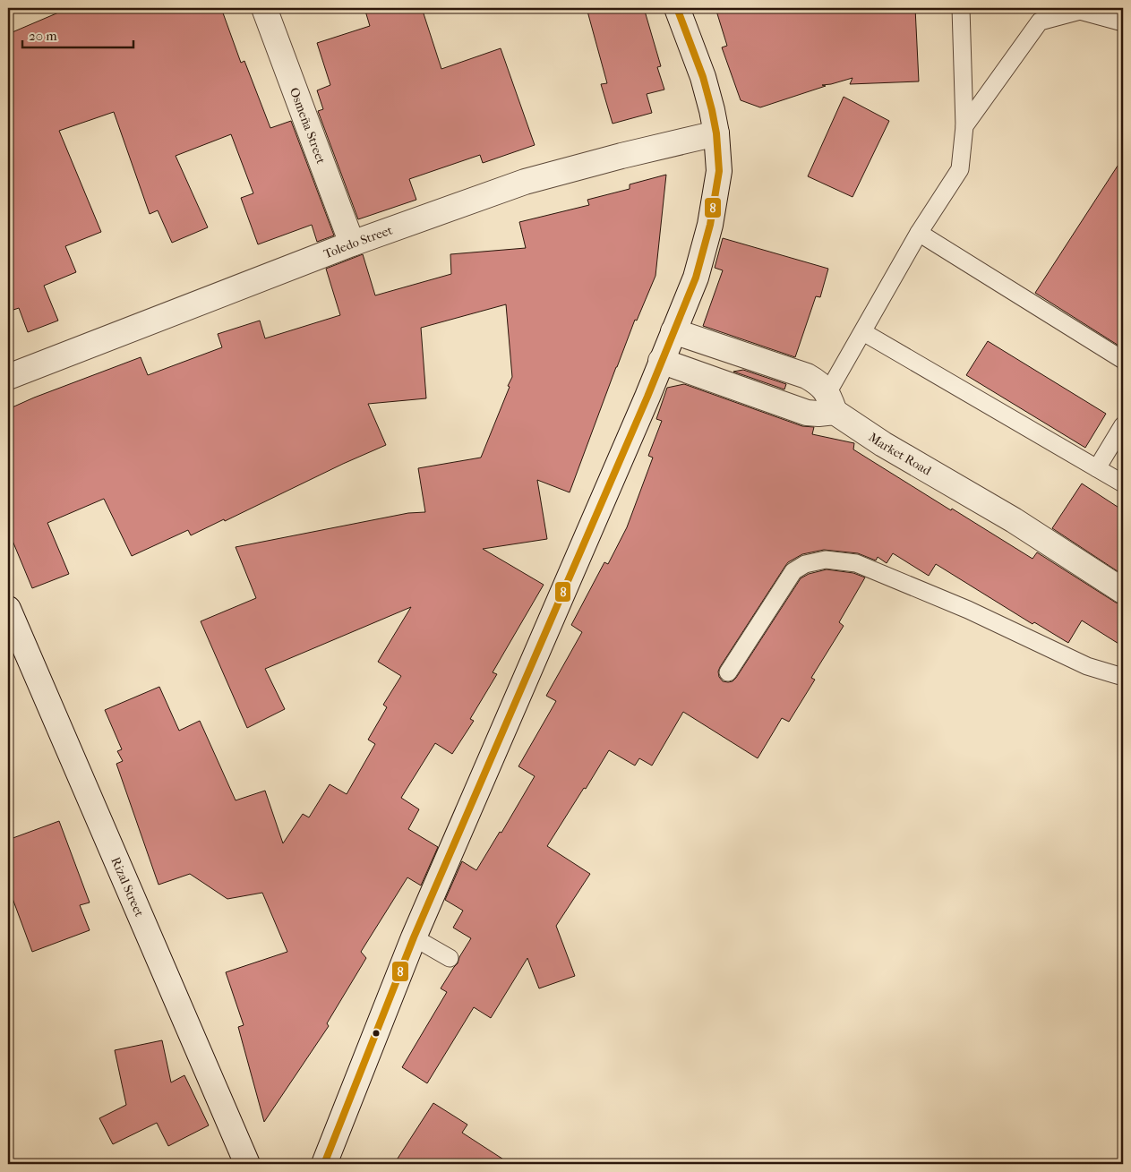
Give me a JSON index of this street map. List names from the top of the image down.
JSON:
{
  "streets": {
    "main road": [
      "Osmeña Street",
      "Toledo Street",
      "Market Road",
      "Rizal Street"
    ]
  },
  "crossings": [
    ["Osmeña Street", "Toledo Street"]
  ],
  "lines": ["transit line 8"],
  "scale_bar": "20 m"
}
